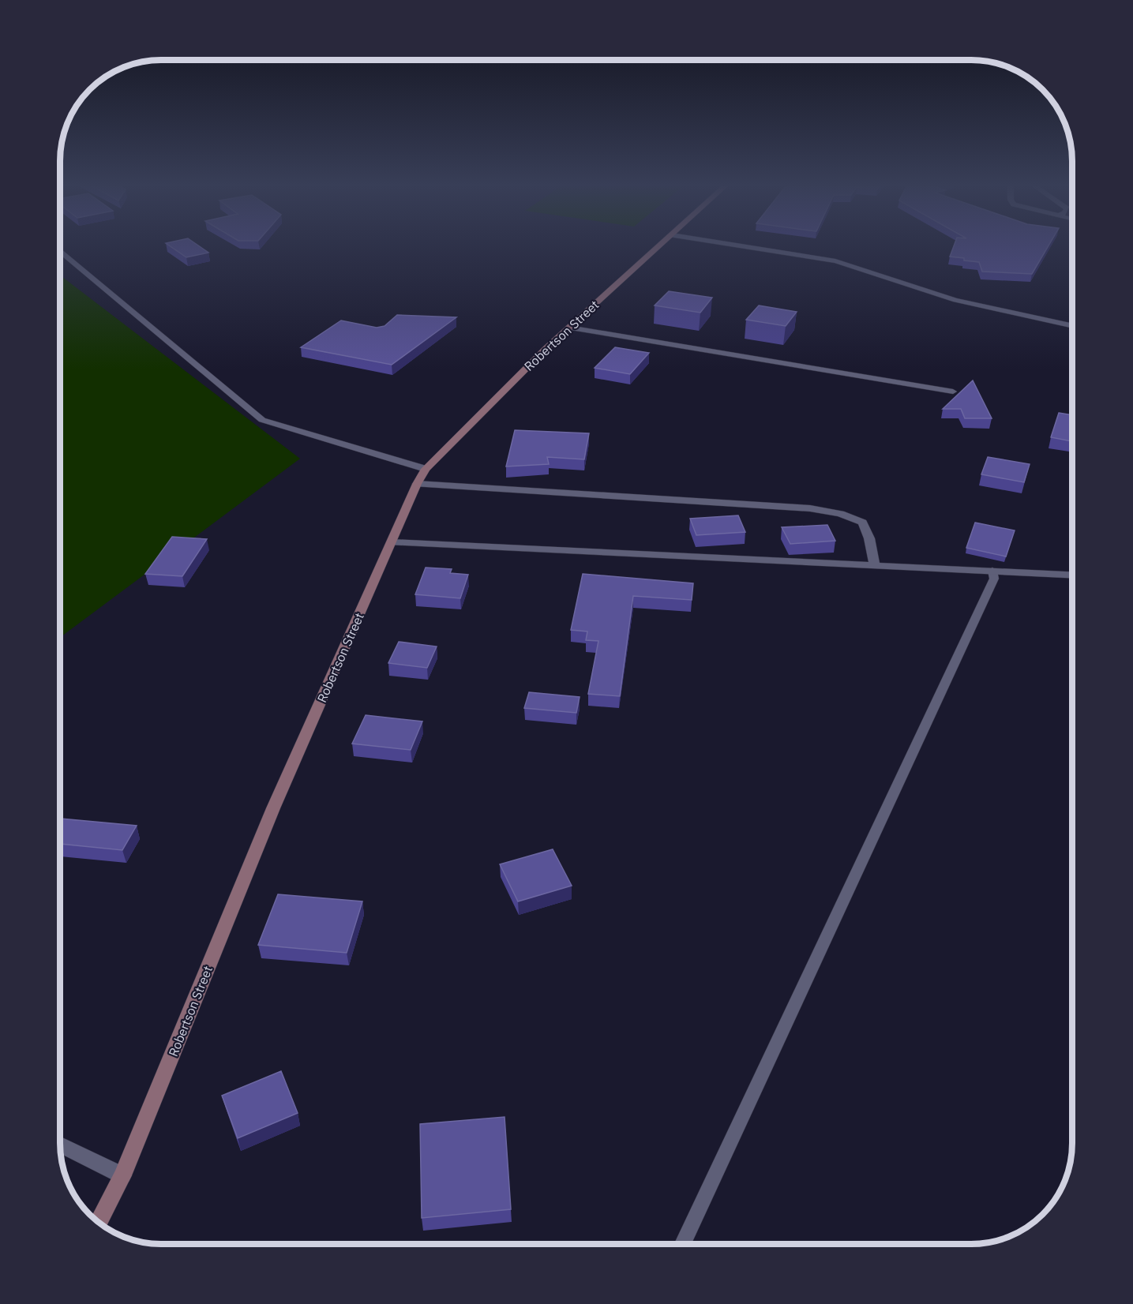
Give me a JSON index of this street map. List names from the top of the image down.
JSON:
{
  "streets": {
    "street": ["Robertson Street"]
  }
}
